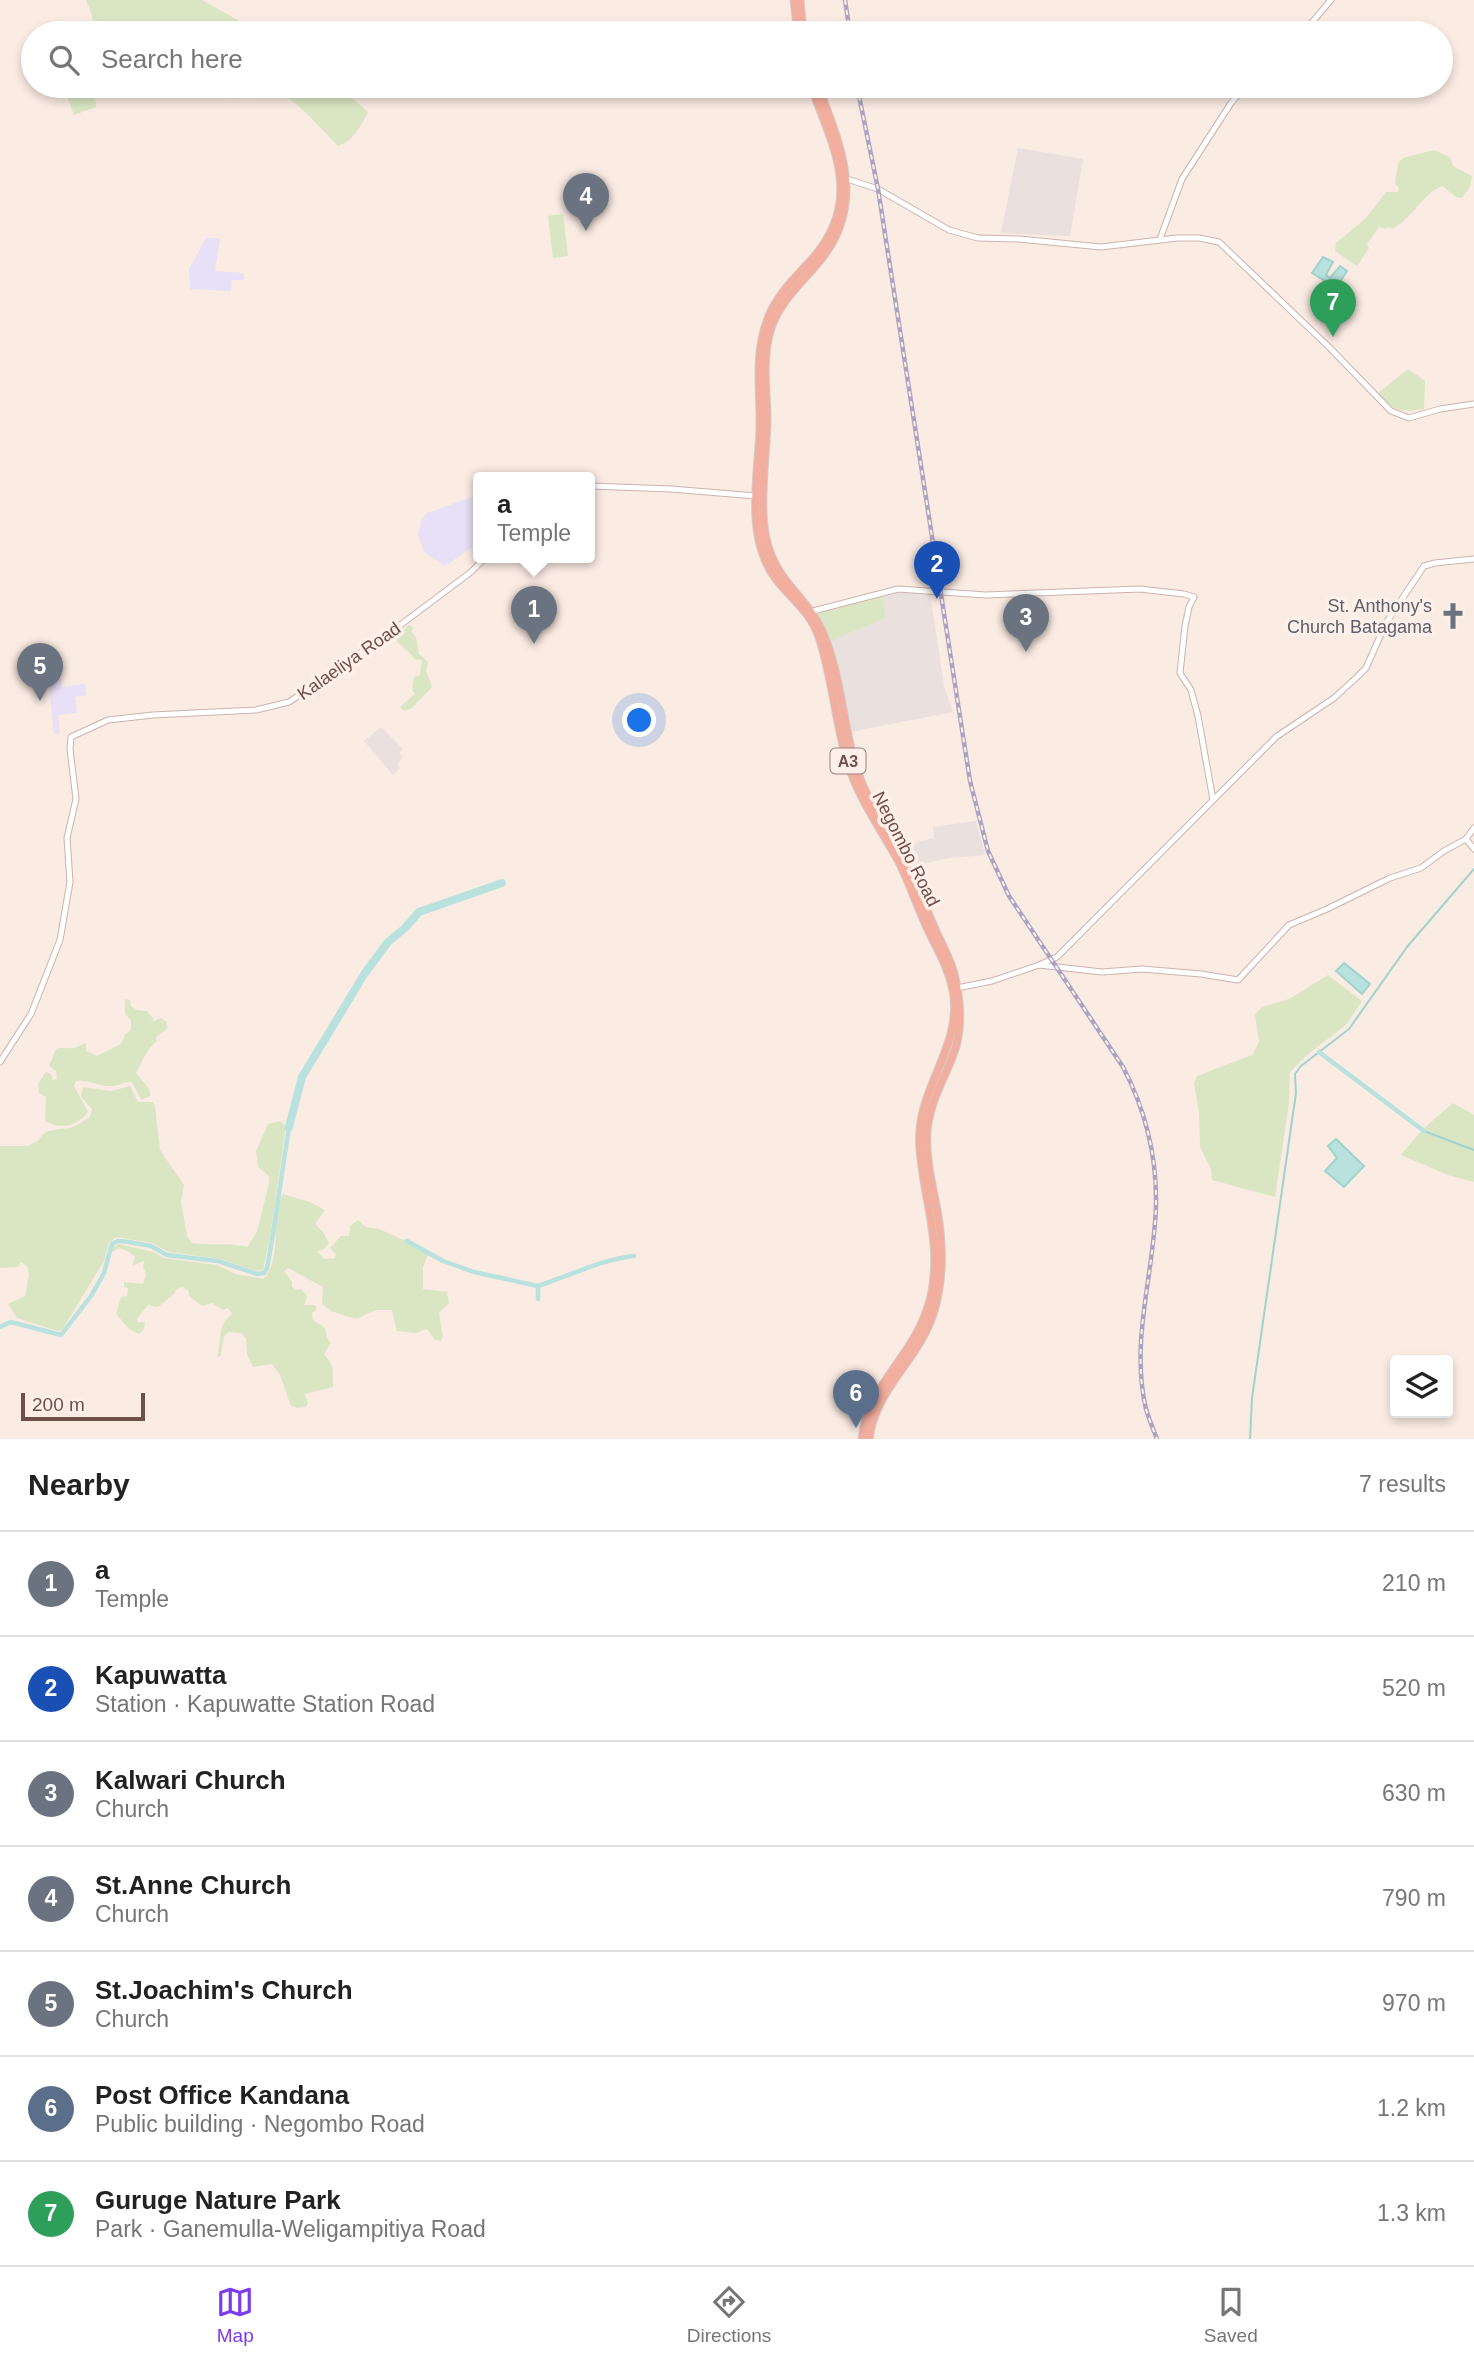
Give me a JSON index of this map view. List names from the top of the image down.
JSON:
{
  "streets": {
    "highway": ["A3", "Negombo Road"],
    "street": ["Kalaeliya Road"]
  },
  "places": {
    "church": ["St. Anthony's Church Batagama"]
  },
  "scale_bar": "200 m",
  "page": {
    "search": "Search here",
    "pins": [
      "4",
      "7",
      "2",
      "1",
      "3",
      "5",
      "6"
    ],
    "popup": ["a", "Temple"],
    "scale": "200 m",
    "heading": ["Nearby", "7 results"],
    "list": [
      {
        "mark": "1",
        "name": "a",
        "note": "Temple",
        "value": "210 m"
      },
      {
        "mark": "2",
        "name": "Kapuwatta",
        "note": "Station · Kapuwatte Station Road",
        "value": "520 m"
      },
      {
        "mark": "3",
        "name": "Kalwari Church",
        "note": "Church",
        "value": "630 m"
      },
      {
        "mark": "4",
        "name": "St.Anne Church",
        "note": "Church",
        "value": "790 m"
      },
      {
        "mark": "5",
        "name": "St.Joachim's Church",
        "note": "Church",
        "value": "970 m"
      },
      {
        "mark": "6",
        "name": "Post Office Kandana",
        "note": "Public building · Negombo Road",
        "value": "1.2 km"
      },
      {
        "mark": "7",
        "name": "Guruge Nature Park",
        "note": "Park · Ganemulla-Weligampitiya Road",
        "value": "1.3 km"
      }
    ],
    "nav": ["Map", "Directions", "Saved"]
  }
}
